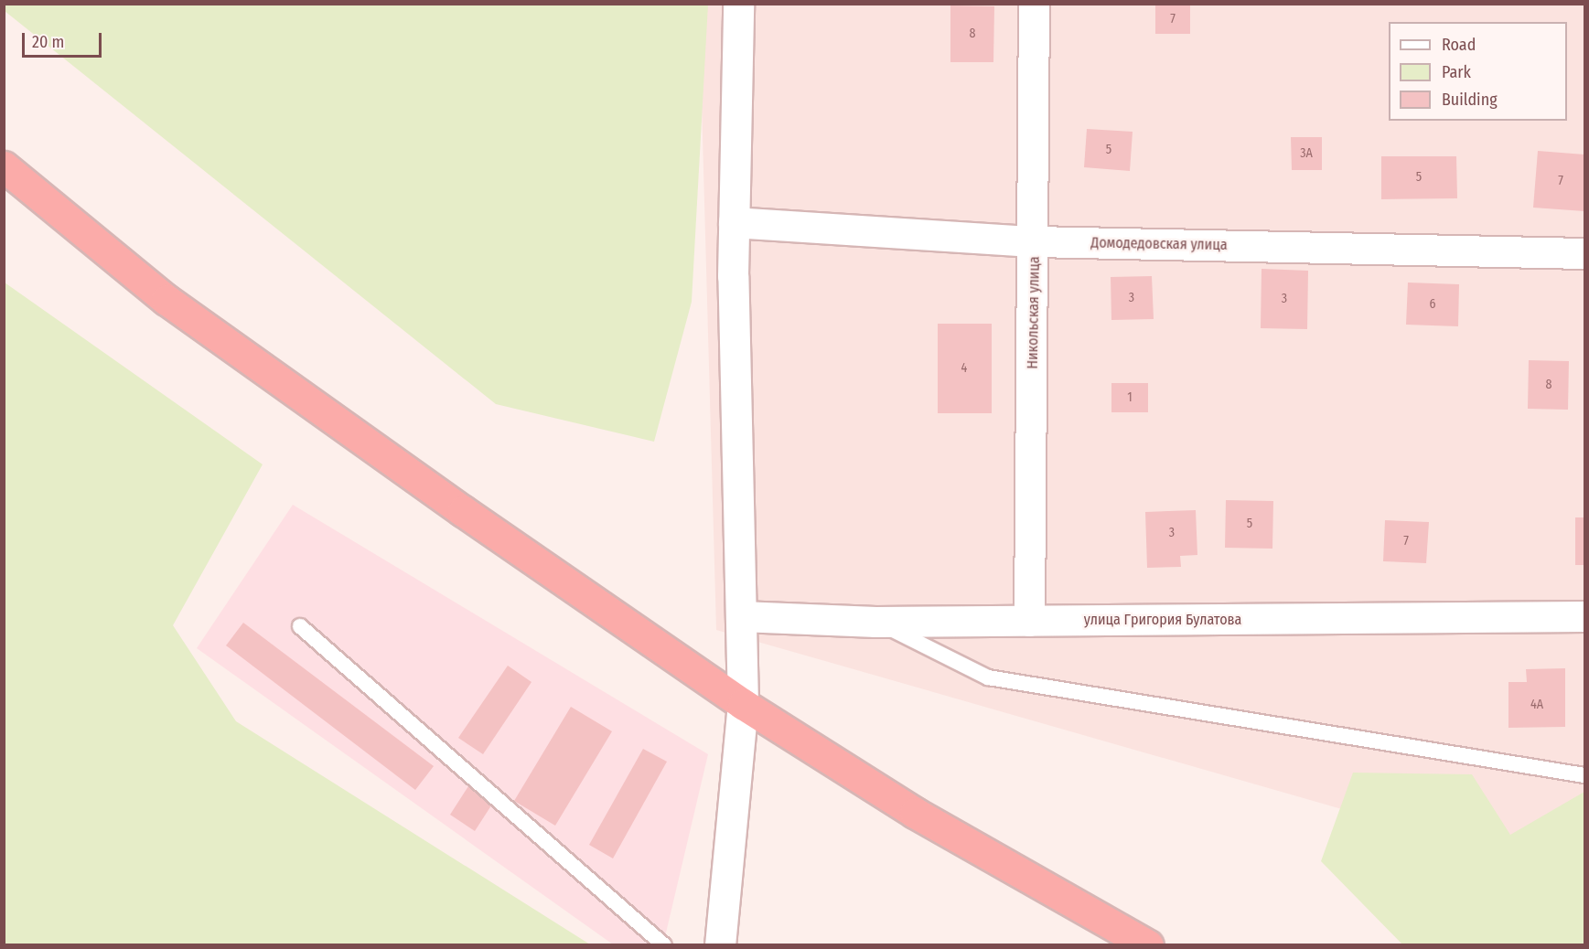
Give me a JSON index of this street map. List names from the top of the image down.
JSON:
{
  "streets": {
    "street": ["Домодедовская улица", "Никольская улица", "улица Григория Булатова"]
  },
  "crossings": [
    ["Домодедовская улица", "Никольская улица"],
    ["Никольская улица", "улица Григория Булатова"]
  ],
  "house_numbers": [
    "7",
    "8",
    "5",
    "3А",
    "5",
    "7",
    "3",
    "3",
    "6",
    "4",
    "8",
    "1",
    "5",
    "3",
    "7",
    "4А"
  ],
  "legend": ["Road", "Park", "Building"],
  "scale_bar": "20 m"
}
